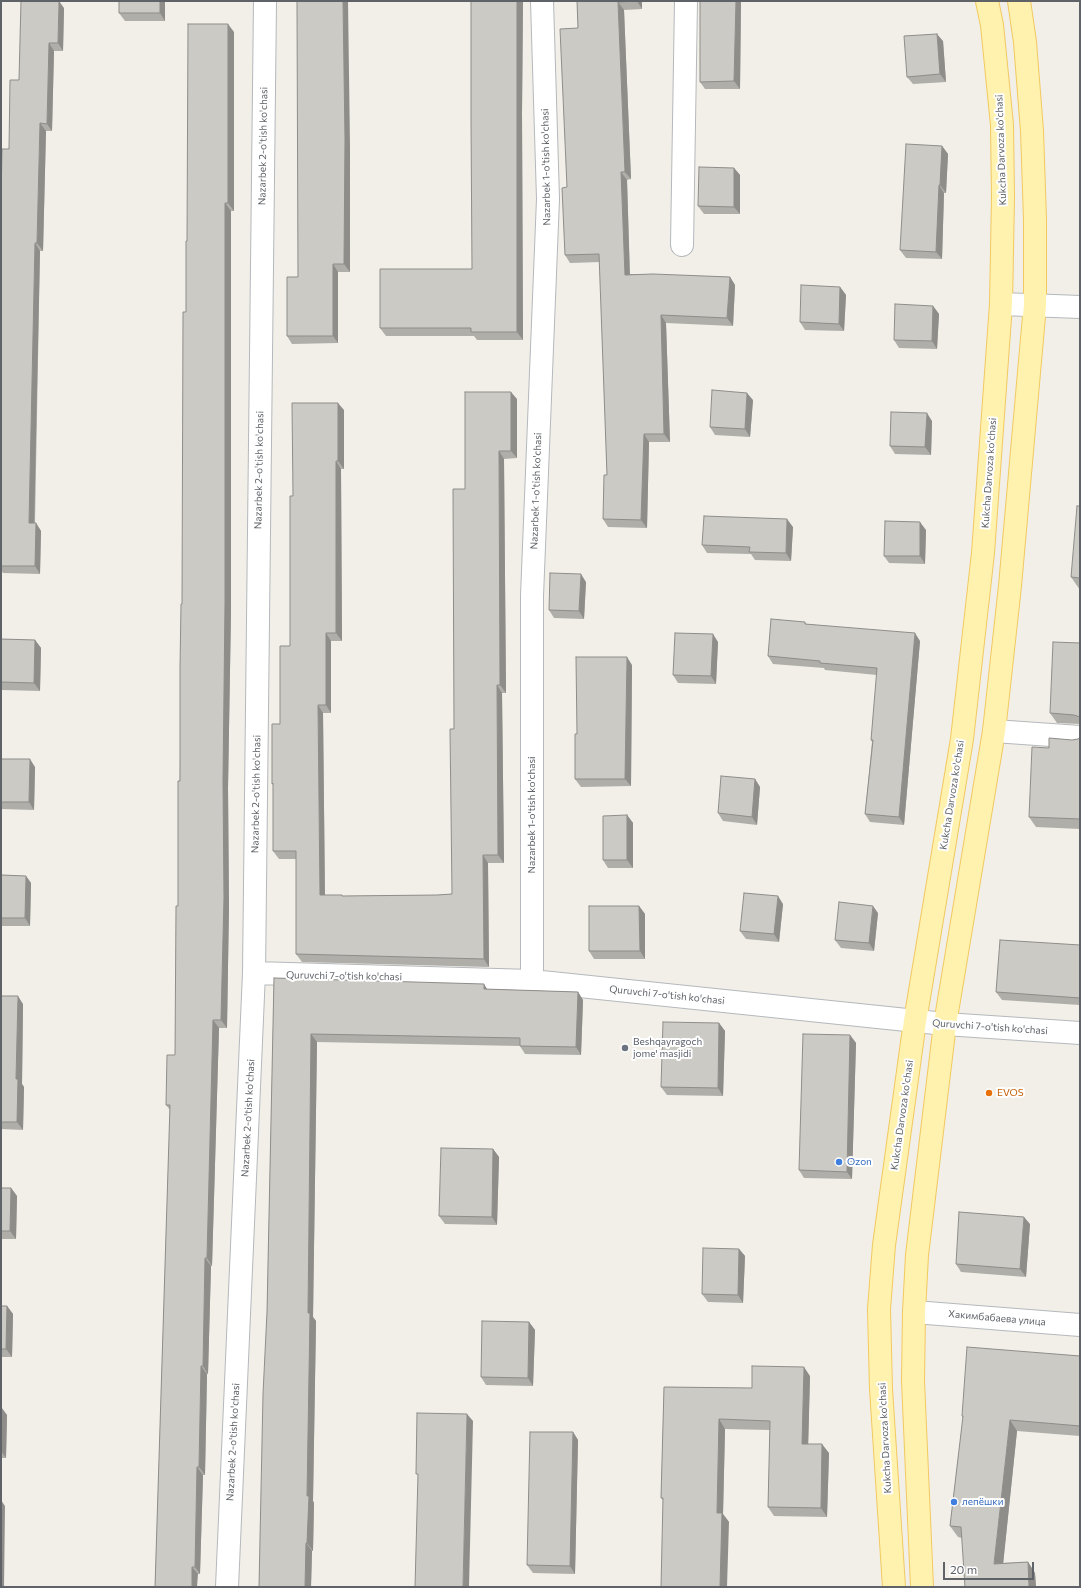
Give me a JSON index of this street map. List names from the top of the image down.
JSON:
{
  "streets": {
    "main road": ["Kukcha Darvoza ko'chasi"],
    "street": [
      "Nazarbek 2-o'tish ko'chasi",
      "Nazarbek 1-o'tish ko'chasi",
      "Quruvchi 7-o'tish ko'chasi",
      "Хакимбабаева улица"
    ]
  },
  "crossings": [
    ["Nazarbek 2-o'tish ko'chasi", "Quruvchi 7-o'tish ko'chasi"],
    ["Kukcha Darvoza ko'chasi", "Quruvchi 7-o'tish ko'chasi"],
    ["Nazarbek 1-o'tish ko'chasi", "Quruvchi 7-o'tish ko'chasi"]
  ],
  "places": [
    "Beshqayragoch jome' masjidi",
    "EVOS",
    "Ozon",
    "лепёшки"
  ],
  "scale_bar": "20 m"
}
